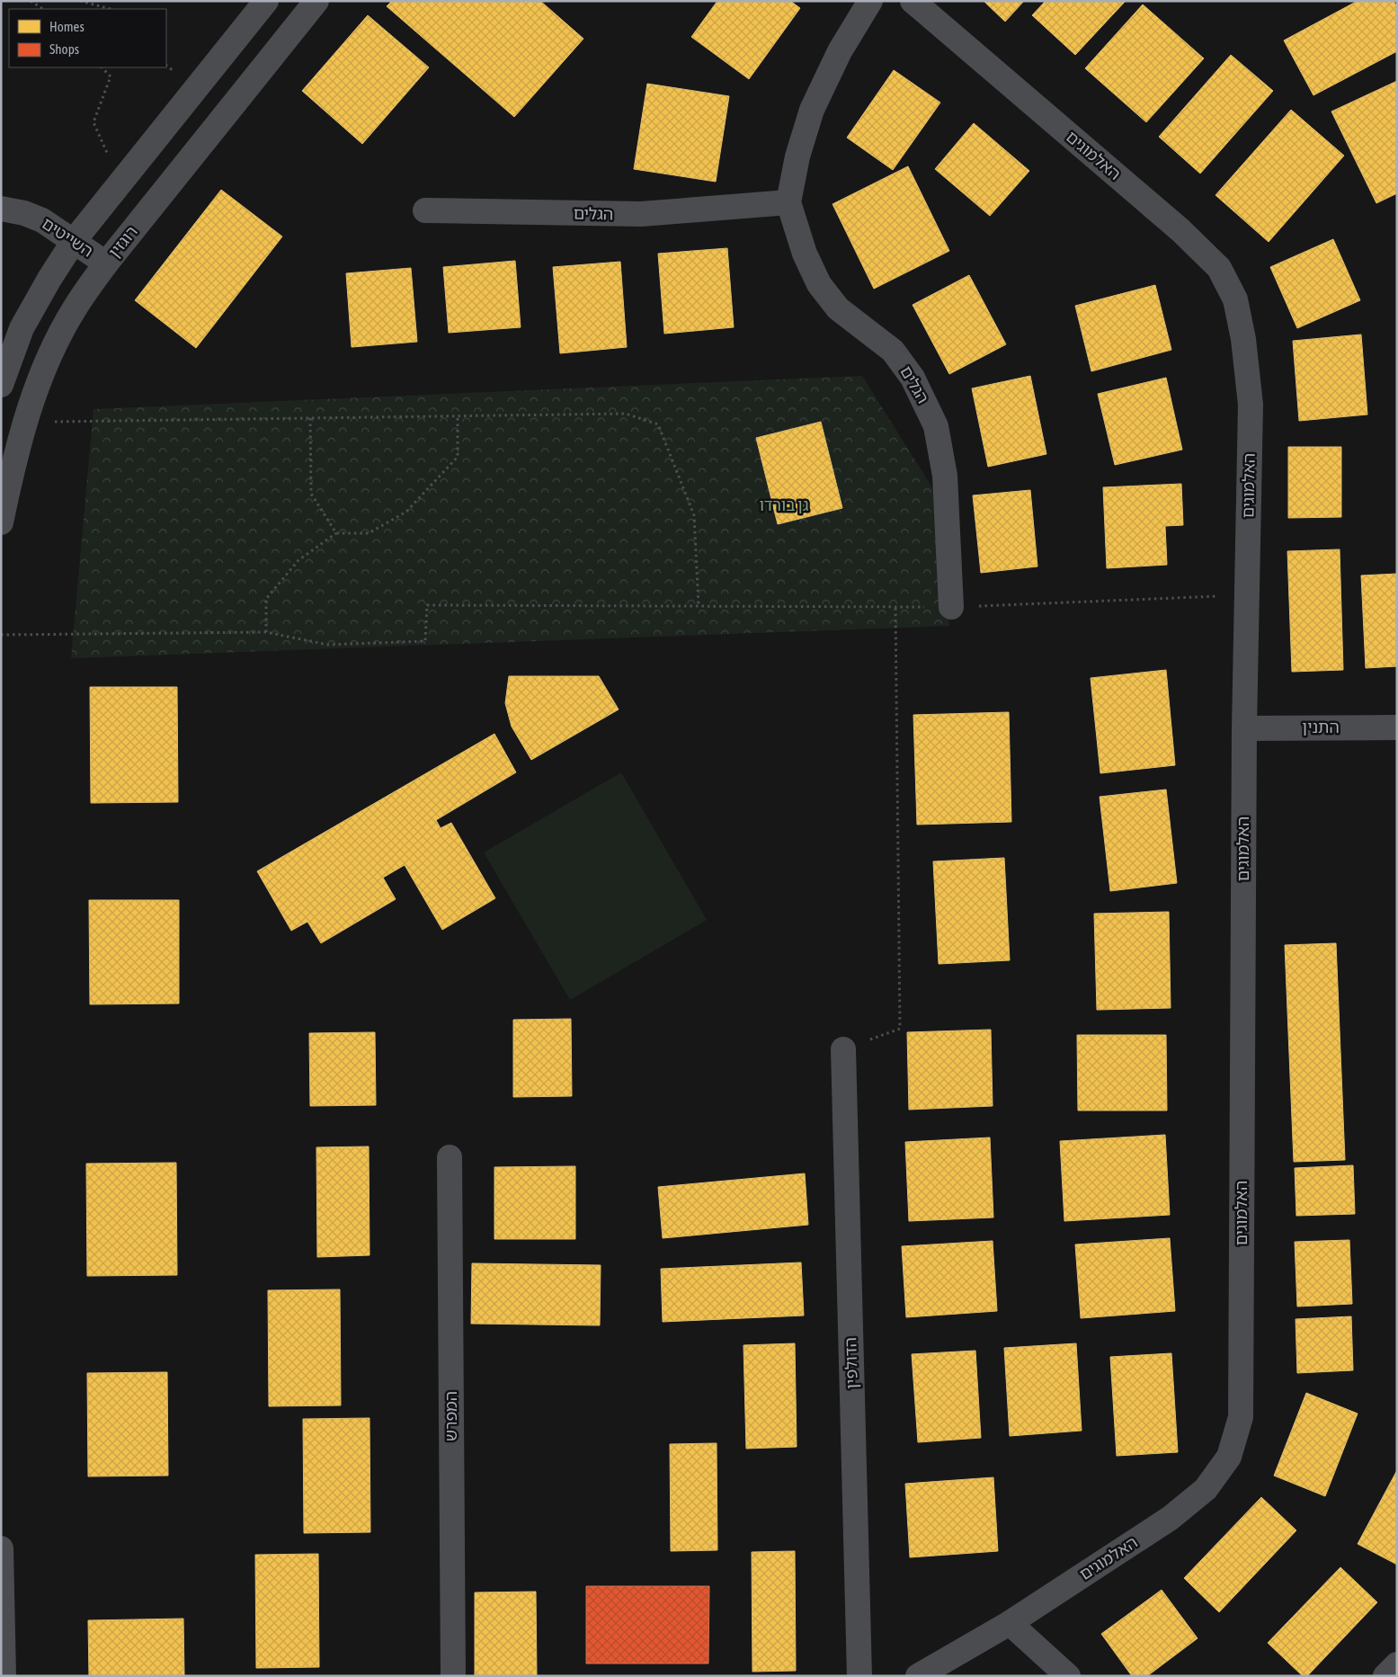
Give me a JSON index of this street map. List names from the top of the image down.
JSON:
{
  "streets": {
    "street": [
      "האלמוגים",
      "הגלים",
      "השייטים",
      "רוגזין",
      "התנין",
      "הדולפין",
      "המפרש"
    ]
  },
  "crossings": [
    ["האלמוגים", "התנין"],
    ["השייטים", "רוגזין"]
  ],
  "parks": ["גן בורדו"],
  "legend": ["Homes", "Shops"]
}
